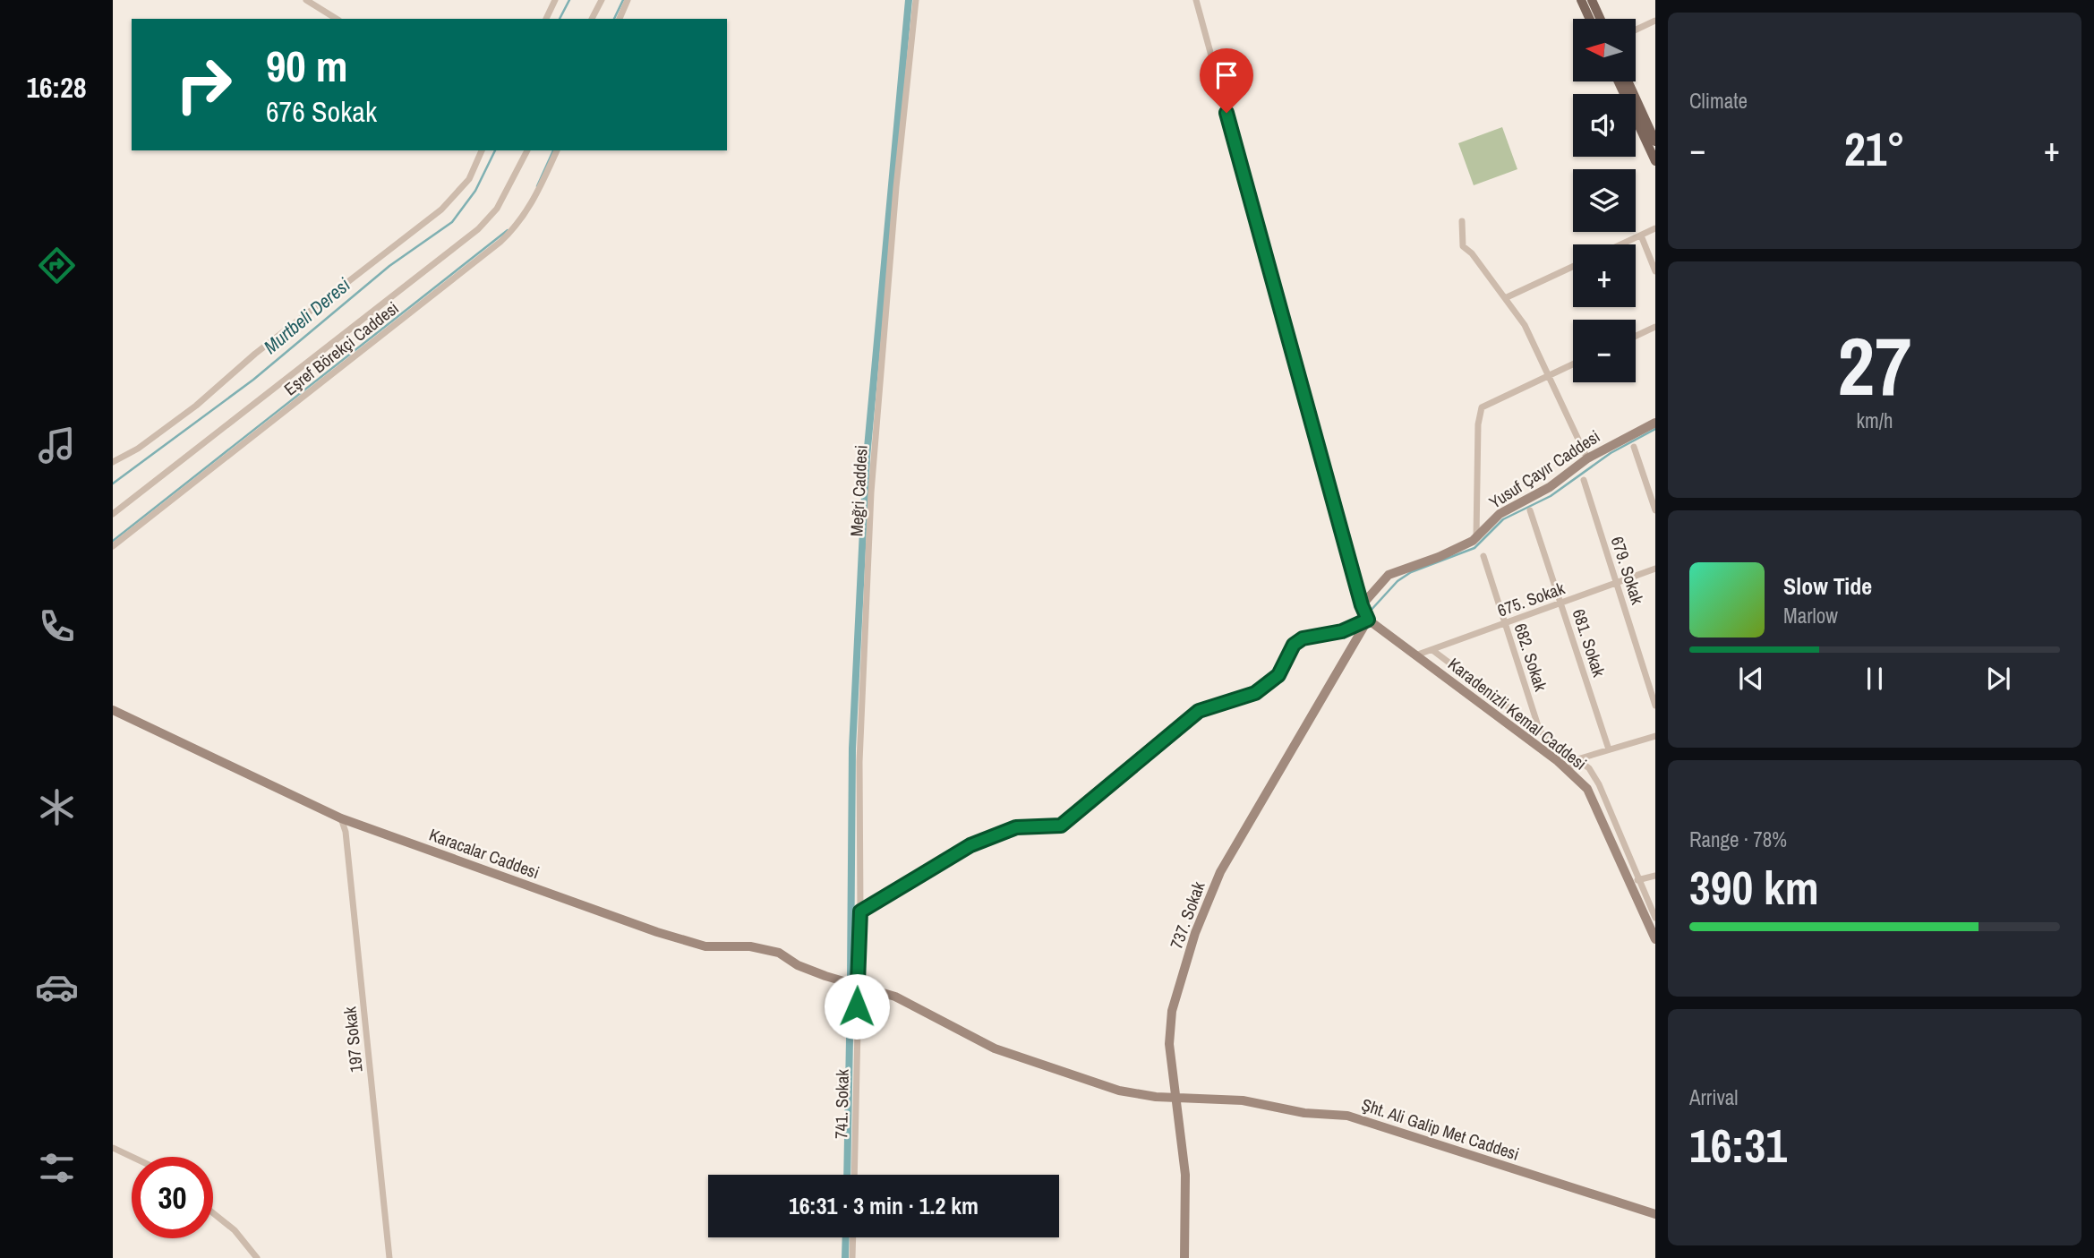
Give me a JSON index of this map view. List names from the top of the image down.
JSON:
{
  "streets": {
    "street": [
      "Eşref Börekçi Caddesi",
      "Yusuf Çayır Caddesi",
      "Meğri Caddesi",
      "679. Sokak",
      "675. Sokak",
      "681. Sokak",
      "682. Sokak",
      "Karadenizli Kemal Caddesi",
      "Karacalar Caddesi",
      "737. Sokak",
      "197 Sokak",
      "741. Sokak",
      "Şht. Ali Galip Met Caddesi"
    ]
  },
  "crossings": [
    ["Yusuf Çayır Caddesi", "Karadenizli Kemal Caddesi"],
    ["Yusuf Çayır Caddesi", "737. Sokak"],
    ["Meğri Caddesi", "Karacalar Caddesi"],
    ["Meğri Caddesi", "741. Sokak"],
    ["Meğri Caddesi", "Şht. Ali Galip Met Caddesi"],
    ["679. Sokak", "675. Sokak"],
    ["675. Sokak", "681. Sokak"],
    ["675. Sokak", "682. Sokak"],
    ["675. Sokak", "Karadenizli Kemal Caddesi"],
    ["Karadenizli Kemal Caddesi", "737. Sokak"],
    ["Karacalar Caddesi", "197 Sokak"],
    ["Karacalar Caddesi", "741. Sokak"],
    ["Karacalar Caddesi", "Şht. Ali Galip Met Caddesi"],
    ["737. Sokak", "Şht. Ali Galip Met Caddesi"],
    ["741. Sokak", "Şht. Ali Galip Met Caddesi"]
  ],
  "water": ["Murtbeli Deresi"],
  "north": "left",
  "page": {
    "tabs": "16:28",
    "tile": [
      "Climate",
      ["27", "km/h"],
      ["Range · 78%", "390 km"],
      ["Arrival", "16:31"]
    ],
    "map_buttons": ["+", "−"],
    "turn": ["90 m", "676 Sokak"],
    "heat": ["−", "21°", "+"],
    "song": ["Slow Tide", "Marlow"],
    "limit": "30",
    "trip": "16:31 · 3 min · 1.2 km"
  }
}
